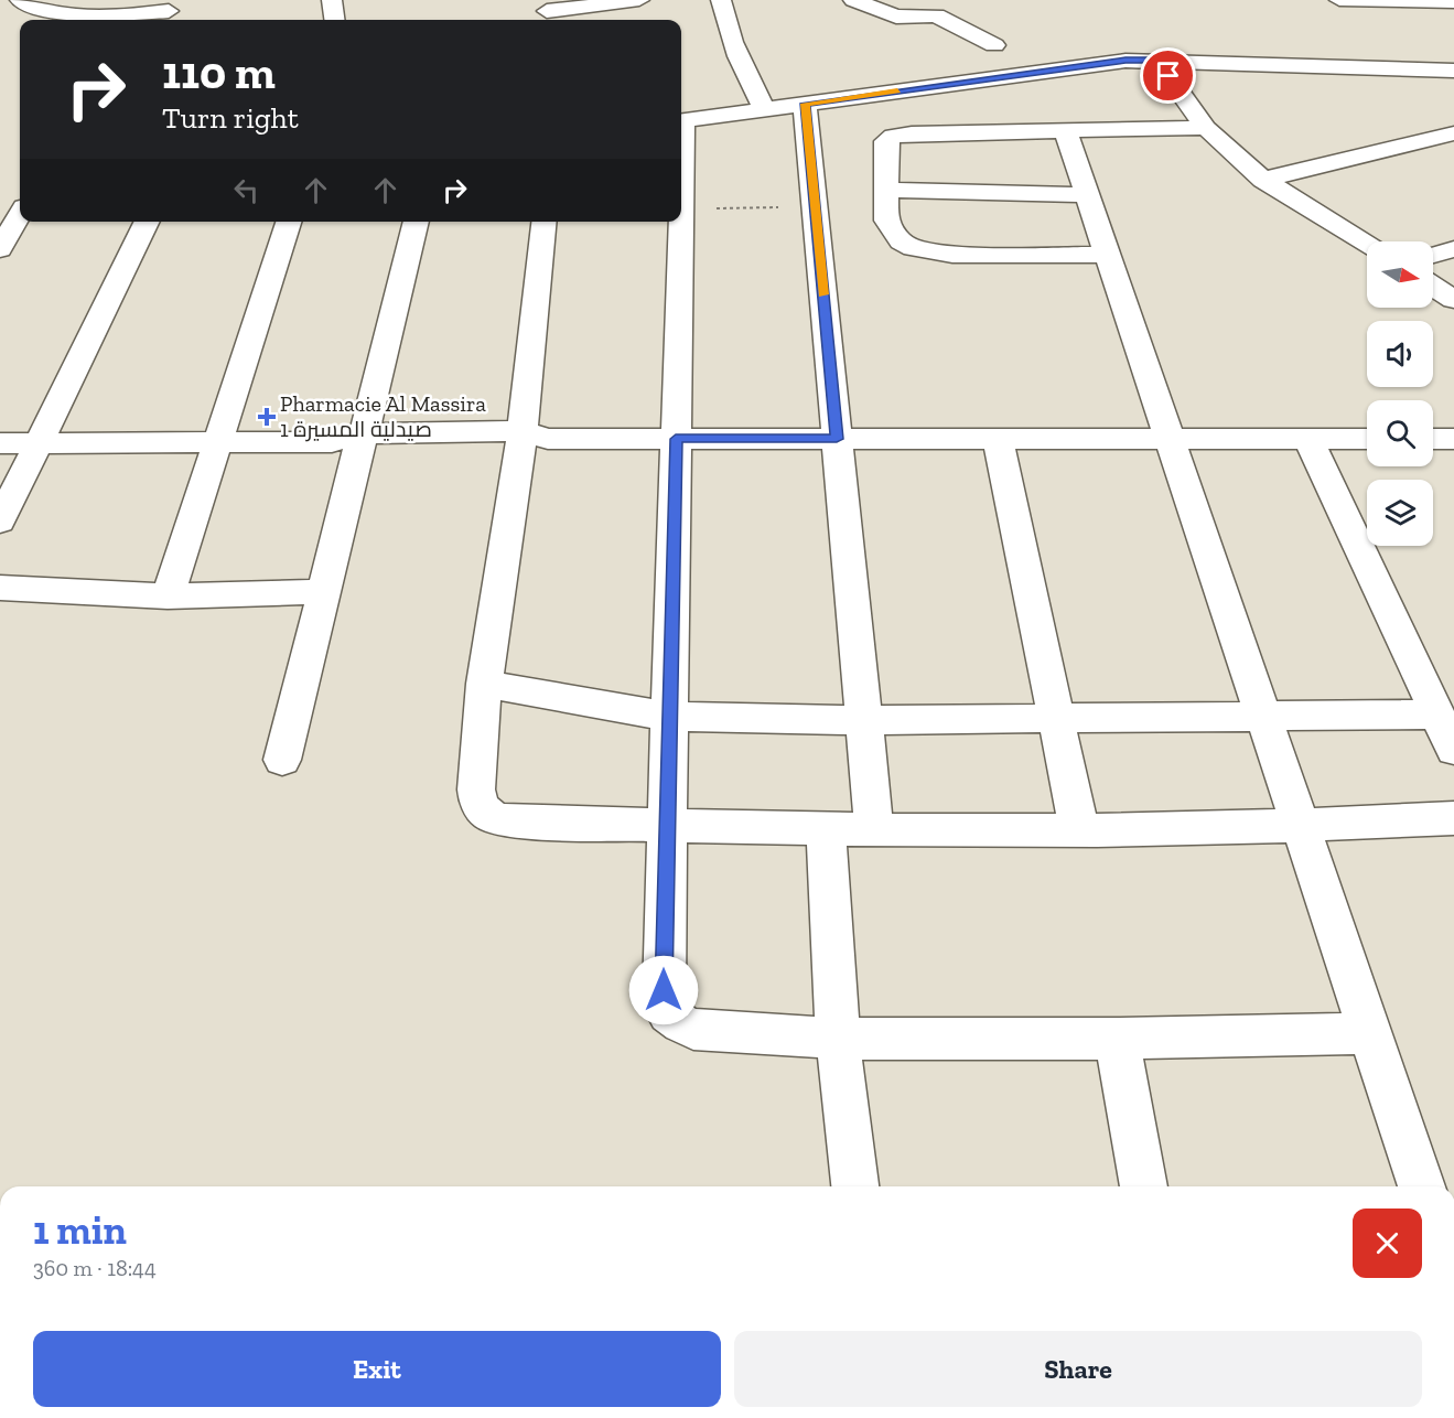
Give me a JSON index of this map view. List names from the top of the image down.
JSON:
{
  "places": {
    "health": ["Pharmacie Al Massira 1 صيدلية المسيرة"]
  },
  "north": "right",
  "page": {
    "turn": ["110 m", "Turn right"],
    "heading": ["1 min", "360 m · 18:44"],
    "buttons": ["Exit", "Share"]
  }
}
